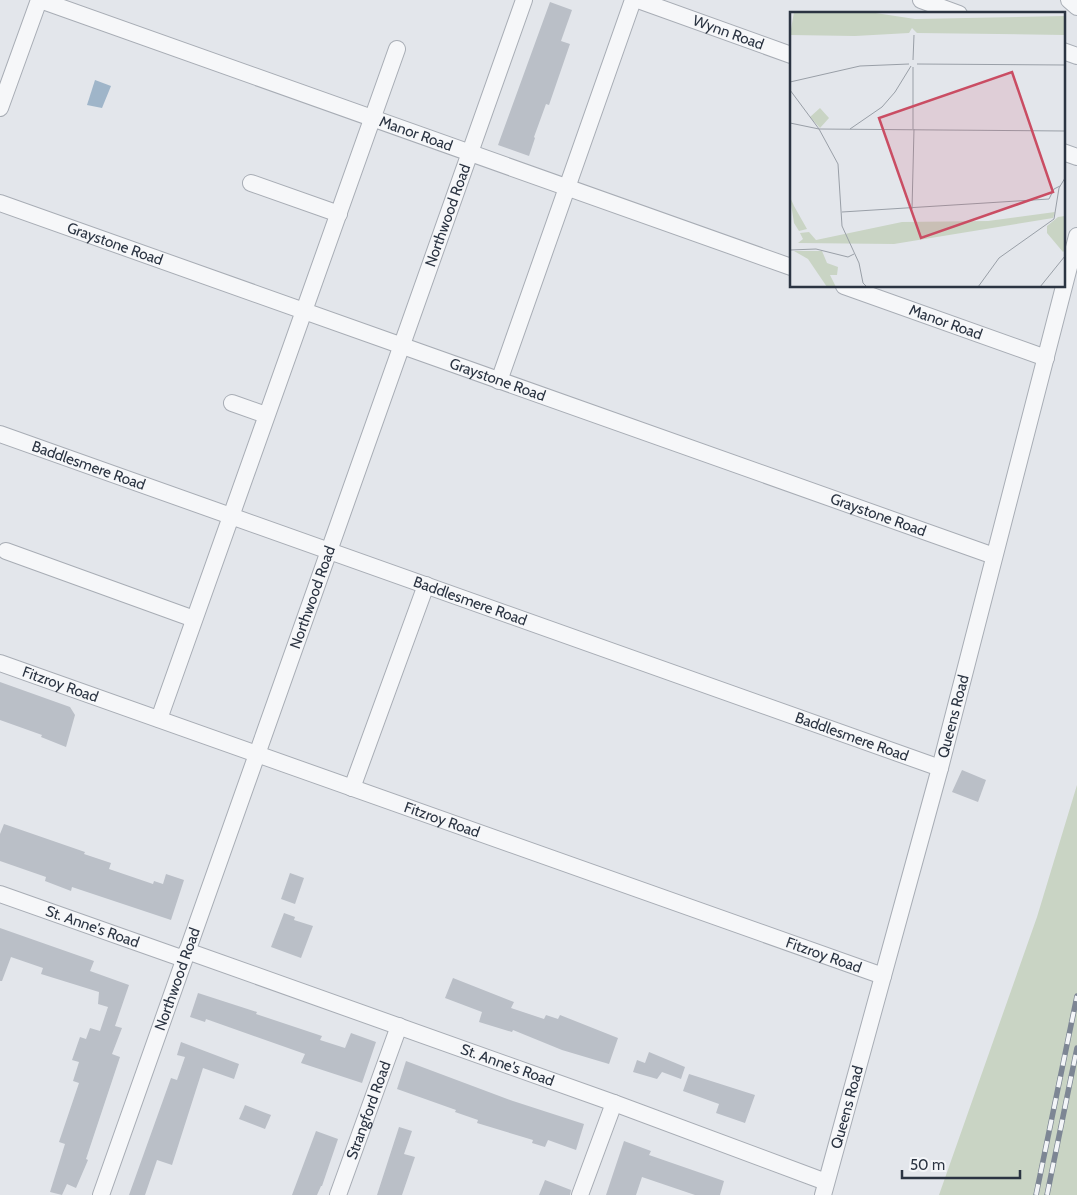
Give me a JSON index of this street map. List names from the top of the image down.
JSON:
{
  "streets": {
    "street": [
      "Wynn Road",
      "Manor Road",
      "Northwood Road",
      "Graystone Road",
      "Baddlesmere Road",
      "Fitzroy Road",
      "Queens Road",
      "St. Anne's Road",
      "Strangford Road"
    ]
  },
  "crossings": [
    ["Manor Road", "Northwood Road"],
    ["Manor Road", "Queens Road"],
    ["Northwood Road", "Graystone Road"],
    ["Northwood Road", "Baddlesmere Road"],
    ["Northwood Road", "Fitzroy Road"],
    ["Northwood Road", "St. Anne's Road"],
    ["Graystone Road", "Queens Road"],
    ["Baddlesmere Road", "Queens Road"],
    ["Fitzroy Road", "Queens Road"],
    ["Queens Road", "St. Anne's Road"],
    ["St. Anne's Road", "Strangford Road"]
  ],
  "scale_bar": "50 m"
}
